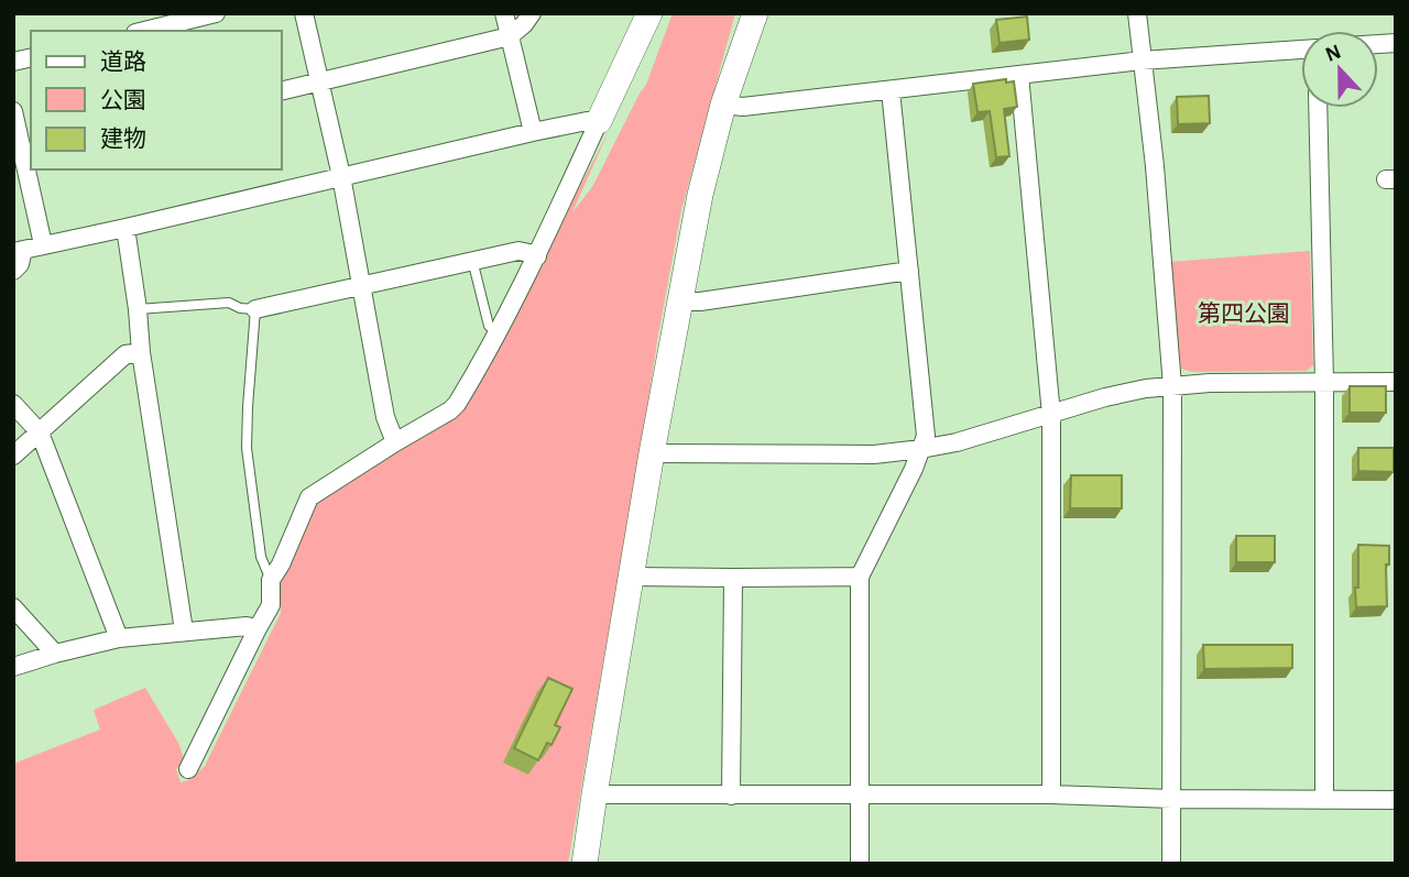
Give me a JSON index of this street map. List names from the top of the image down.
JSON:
{
  "parks": ["第四公園"],
  "legend": ["道路", "公園", "建物"],
  "north": "top"
}
